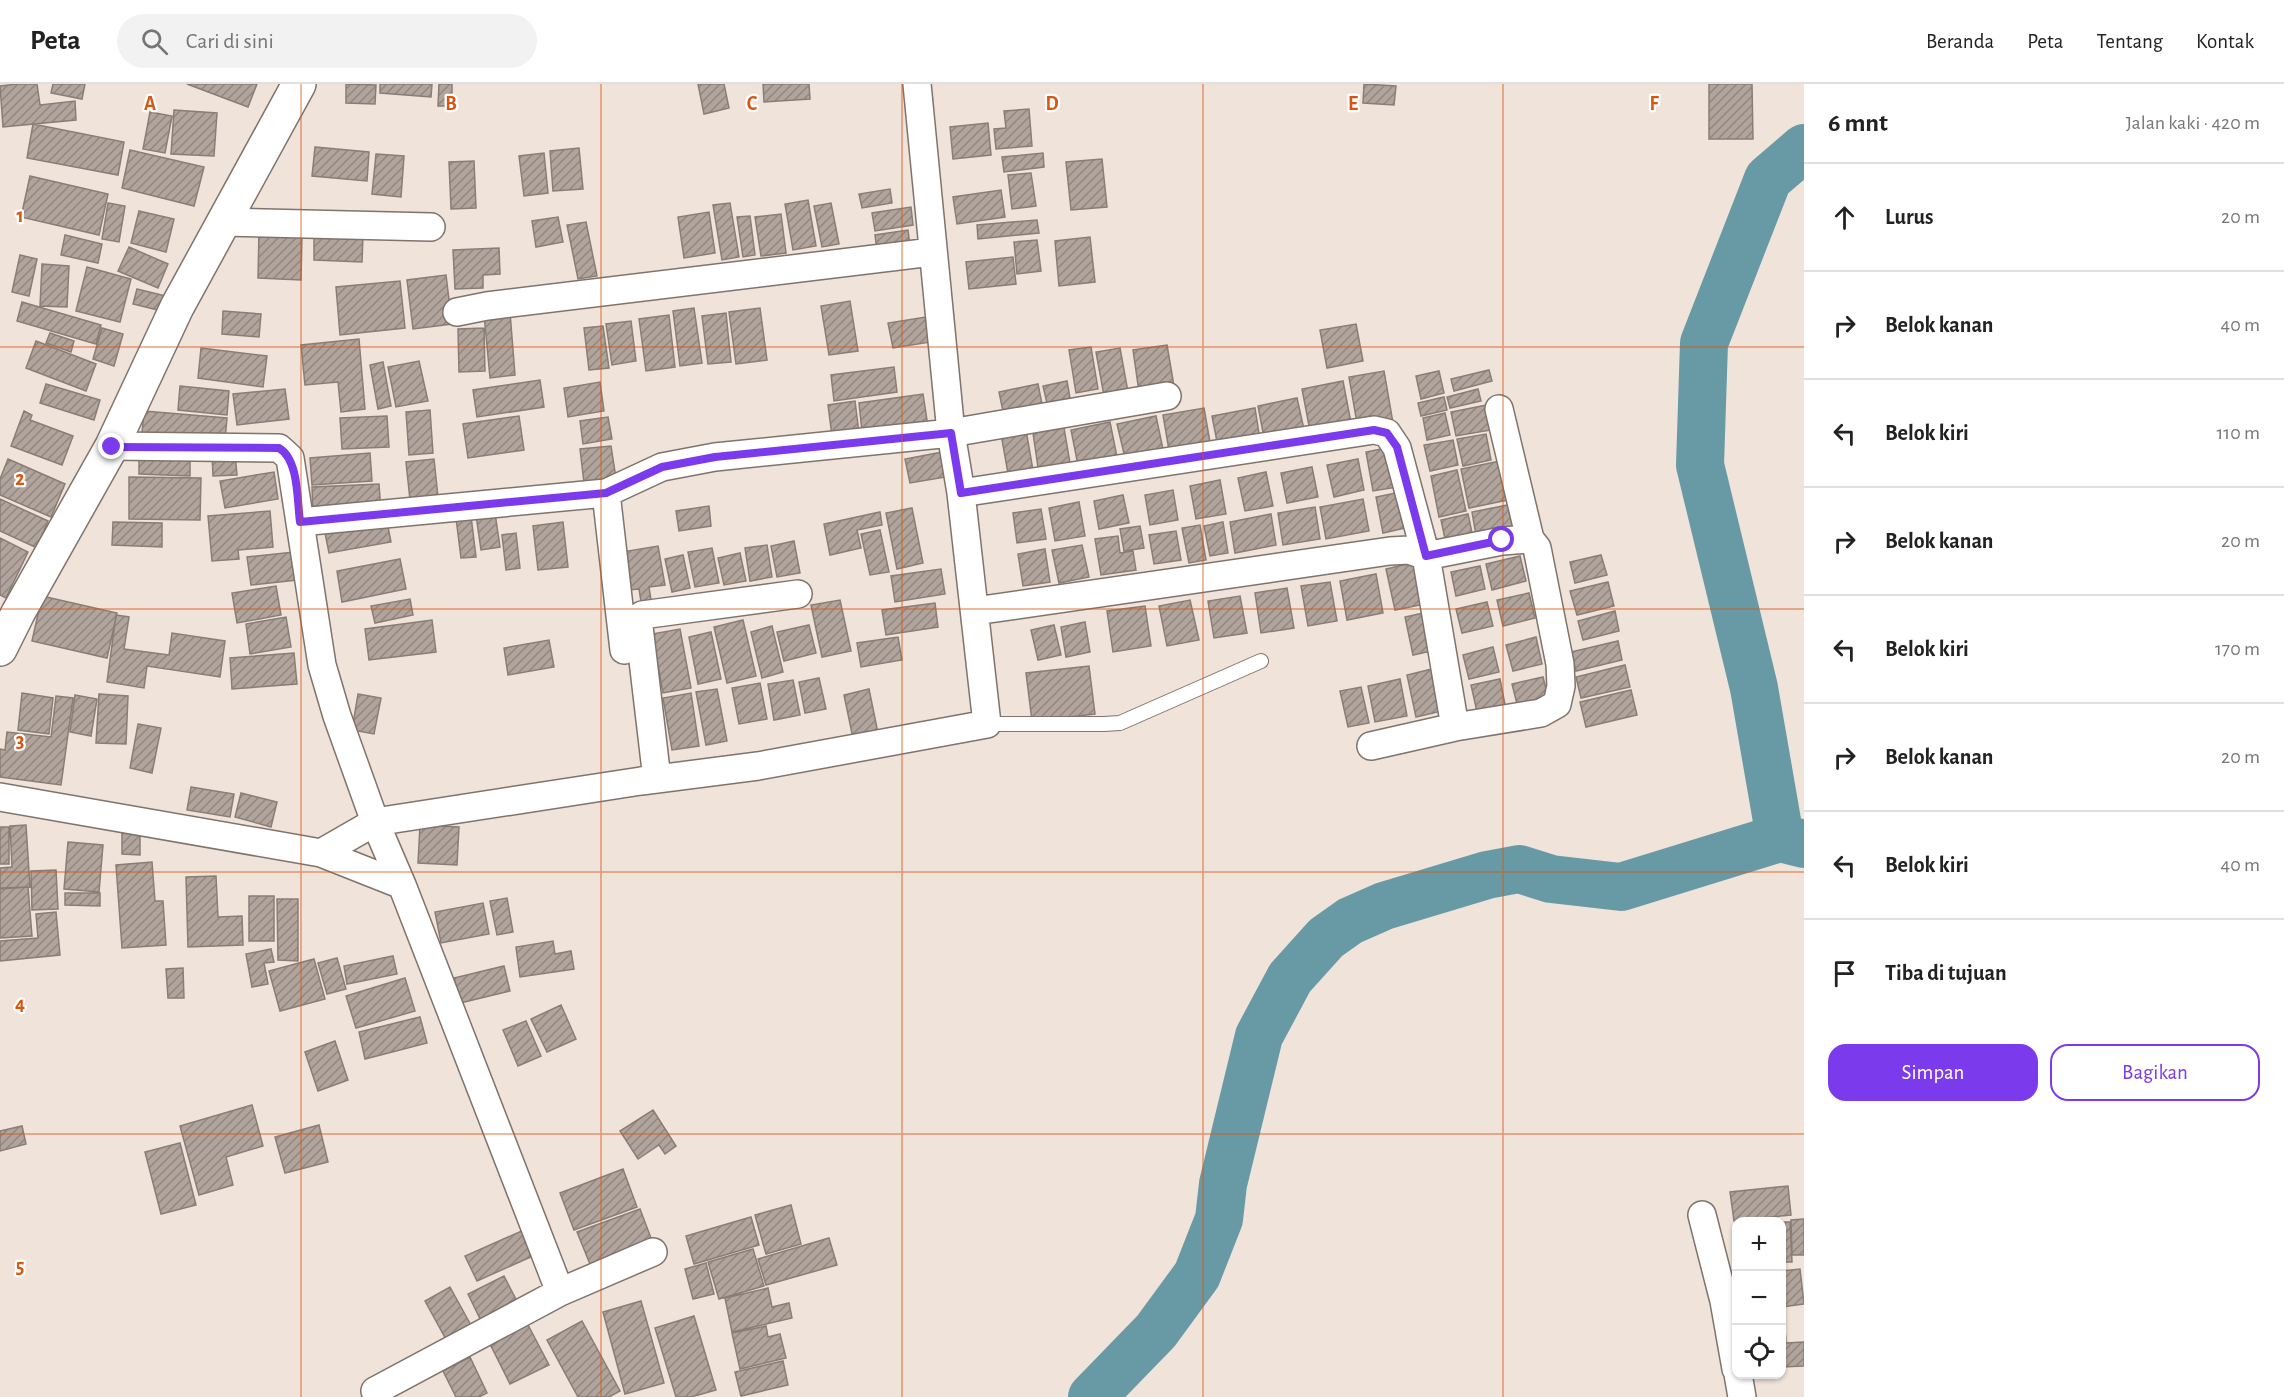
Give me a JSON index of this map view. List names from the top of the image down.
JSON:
{
  "page": {
    "header": "Peta",
    "search": "Cari di sini",
    "nav": [
      "Beranda",
      "Peta",
      "Tentang",
      "Kontak"
    ],
    "heading": ["6 mnt", "Jalan kaki · 420 m"],
    "list": [
      ["Lurus", "20 m"],
      ["Belok kanan", "40 m"],
      ["Belok kiri", "110 m"],
      ["Belok kanan", "20 m"],
      ["Belok kiri", "170 m"],
      ["Belok kanan", "20 m"],
      ["Belok kiri", "40 m"],
      "Tiba di tujuan"
    ],
    "buttons": ["Simpan", "Bagikan"],
    "map_buttons": ["+", "−"]
  },
  "grid": {
    "columns": [
      "A",
      "B",
      "C",
      "D",
      "E",
      "F"
    ],
    "rows": [
      "1",
      "2",
      "3",
      "4",
      "5"
    ]
  }
}
